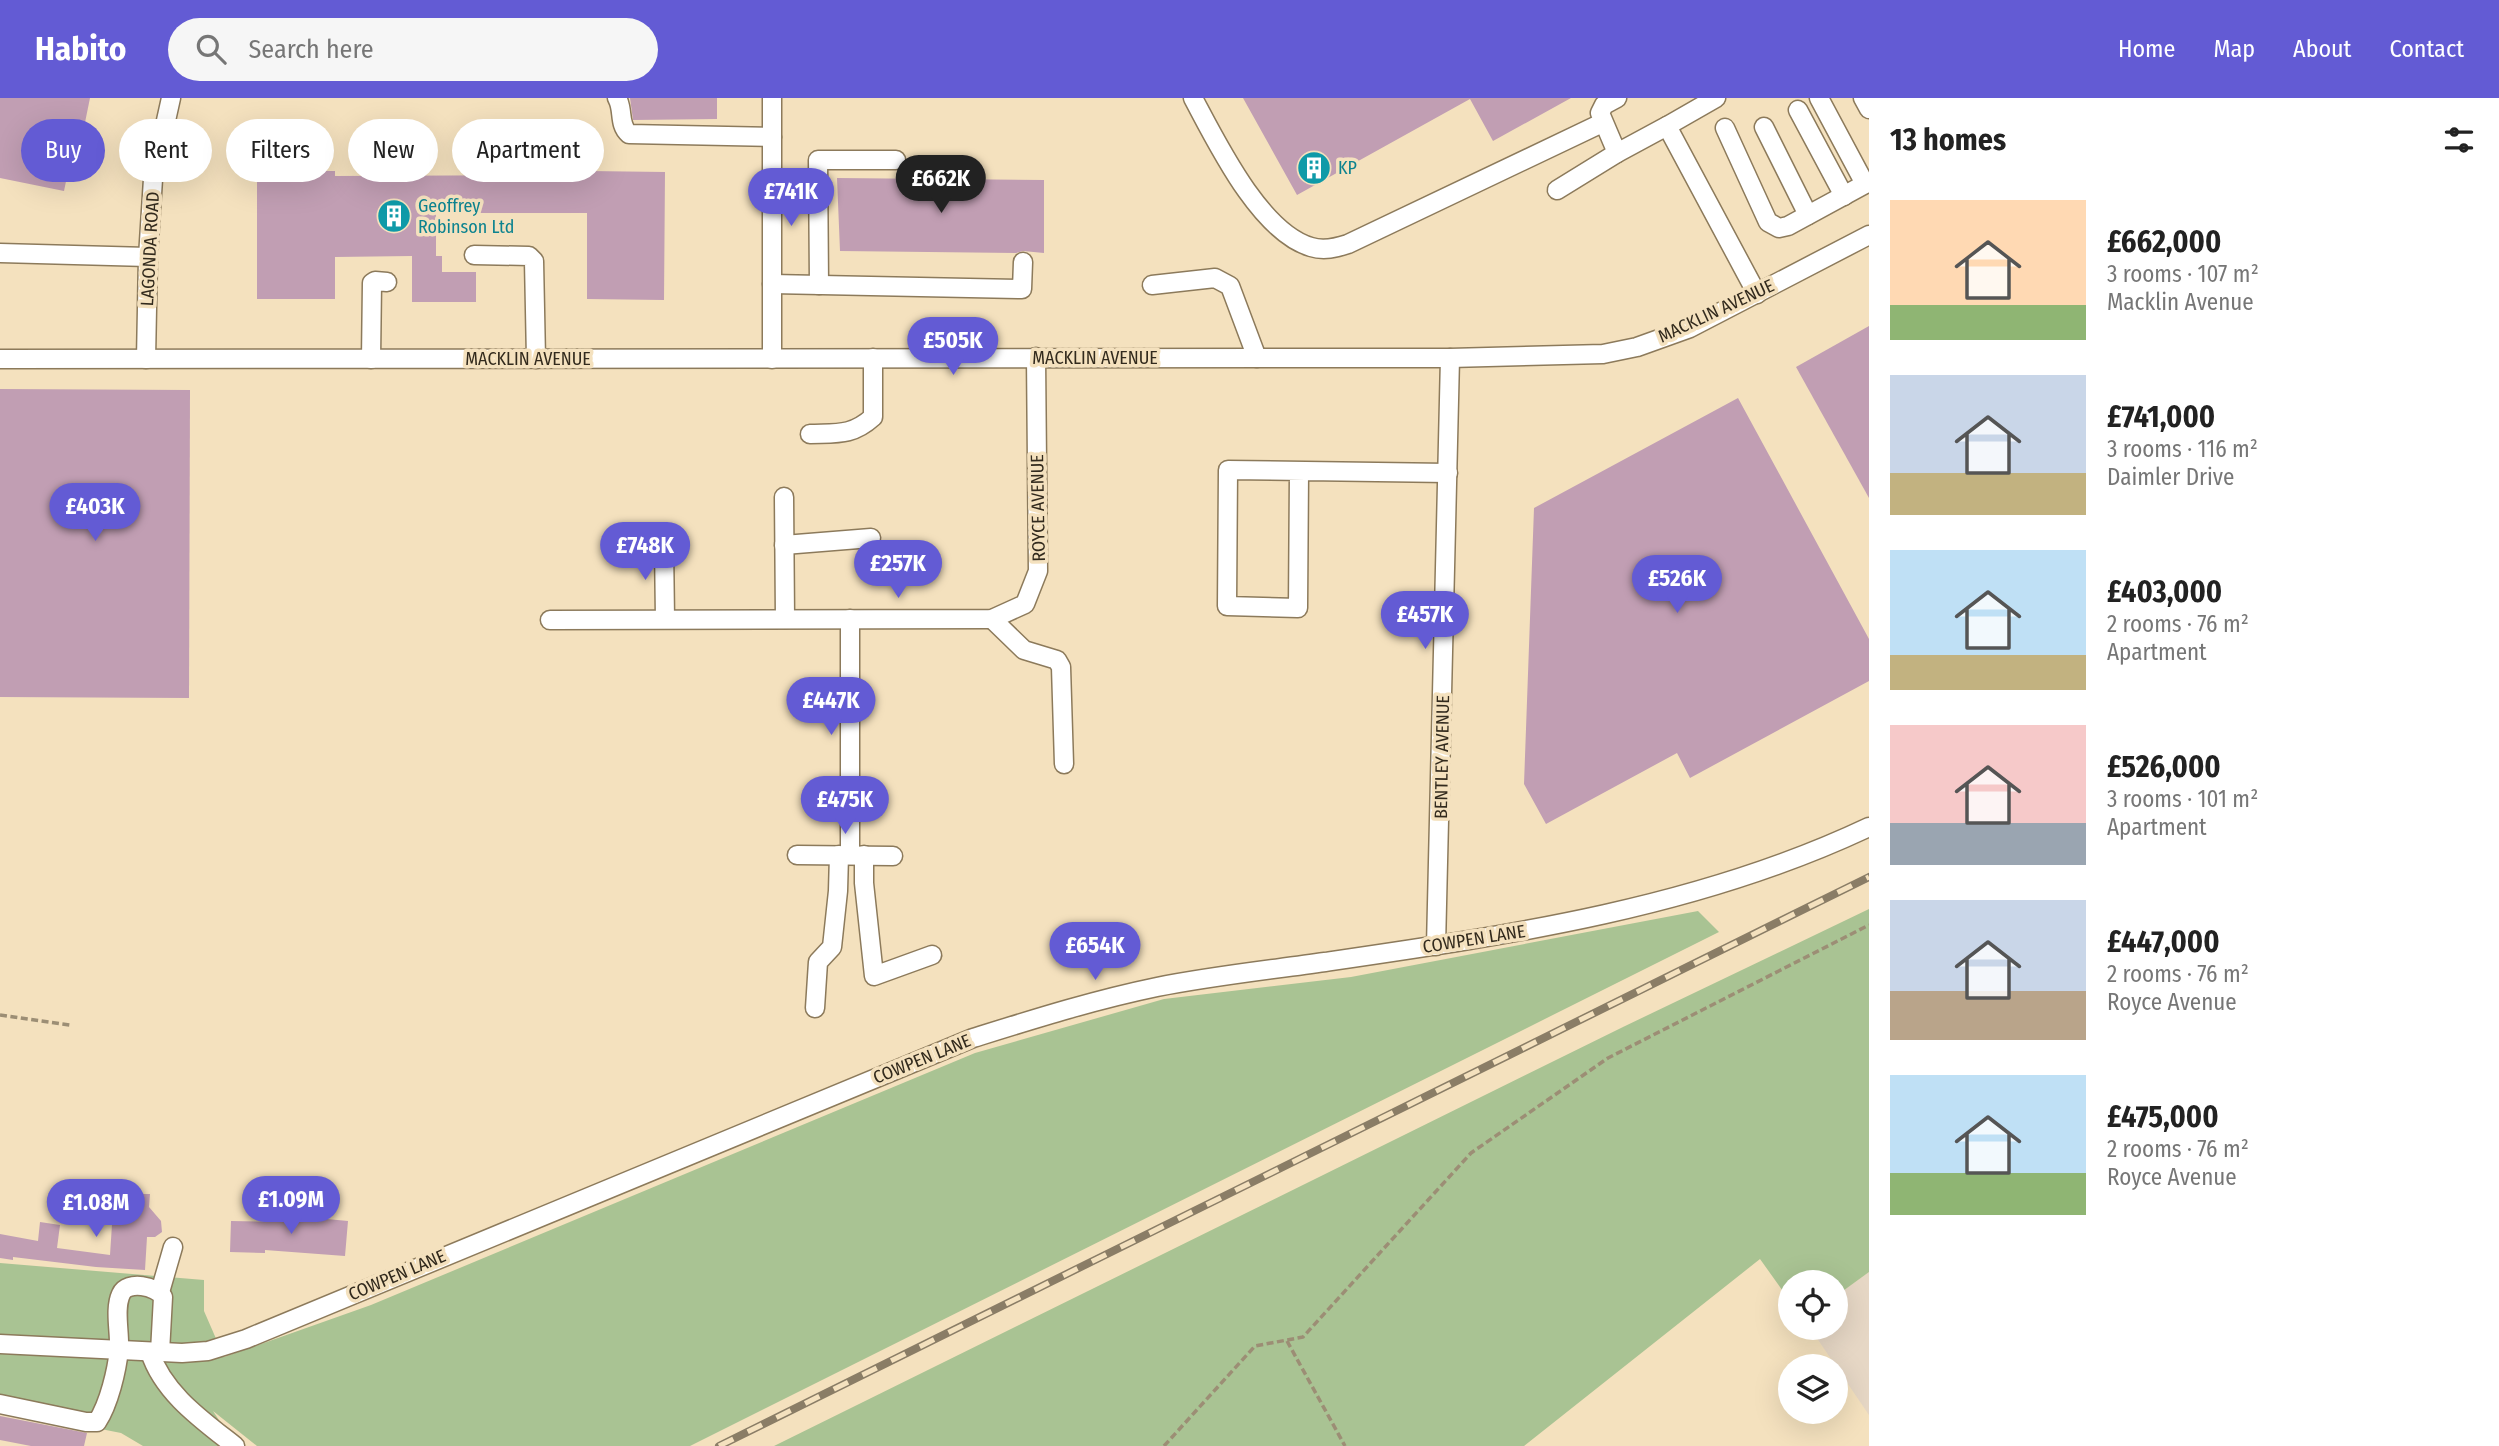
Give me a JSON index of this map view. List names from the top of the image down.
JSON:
{
  "streets": {
    "street": [
      "LAGONDA ROAD",
      "MACKLIN AVENUE",
      "ROYCE AVENUE",
      "BENTLEY AVENUE",
      "COWPEN LANE"
    ]
  },
  "crossings": [
    ["LAGONDA ROAD", "MACKLIN AVENUE"],
    ["MACKLIN AVENUE", "ROYCE AVENUE"],
    ["MACKLIN AVENUE", "BENTLEY AVENUE"],
    ["BENTLEY AVENUE", "COWPEN LANE"]
  ],
  "places": {
    "building": ["KP", "Geoffrey Robinson Ltd"]
  },
  "page": {
    "header": "Habito",
    "search": "Search here",
    "nav": [
      "Home",
      "Map",
      "About",
      "Contact"
    ],
    "heading": "13 homes",
    "chip": [
      "Buy",
      "Rent",
      "Filters",
      "New",
      "Apartment"
    ],
    "price": [
      "£662K",
      "£741K",
      "£505K",
      "£403K",
      "£748K",
      "£257K",
      "£526K",
      "£457K",
      "£447K",
      "£475K",
      "£654K",
      "£1.09M",
      "£1.08M"
    ],
    "list": [
      {
        "name": "£662,000",
        "note": "3 rooms · 107 m² · Macklin Avenue"
      },
      {
        "name": "£741,000",
        "note": "3 rooms · 116 m² · Daimler Drive"
      },
      {
        "name": "£403,000",
        "note": "2 rooms · 76 m² · Apartment"
      },
      {
        "name": "£526,000",
        "note": "3 rooms · 101 m² · Apartment"
      },
      {
        "name": "£447,000",
        "note": "2 rooms · 76 m² · Royce Avenue"
      },
      {
        "name": "£475,000",
        "note": "2 rooms · 76 m² · Royce Avenue"
      }
    ]
  }
}
